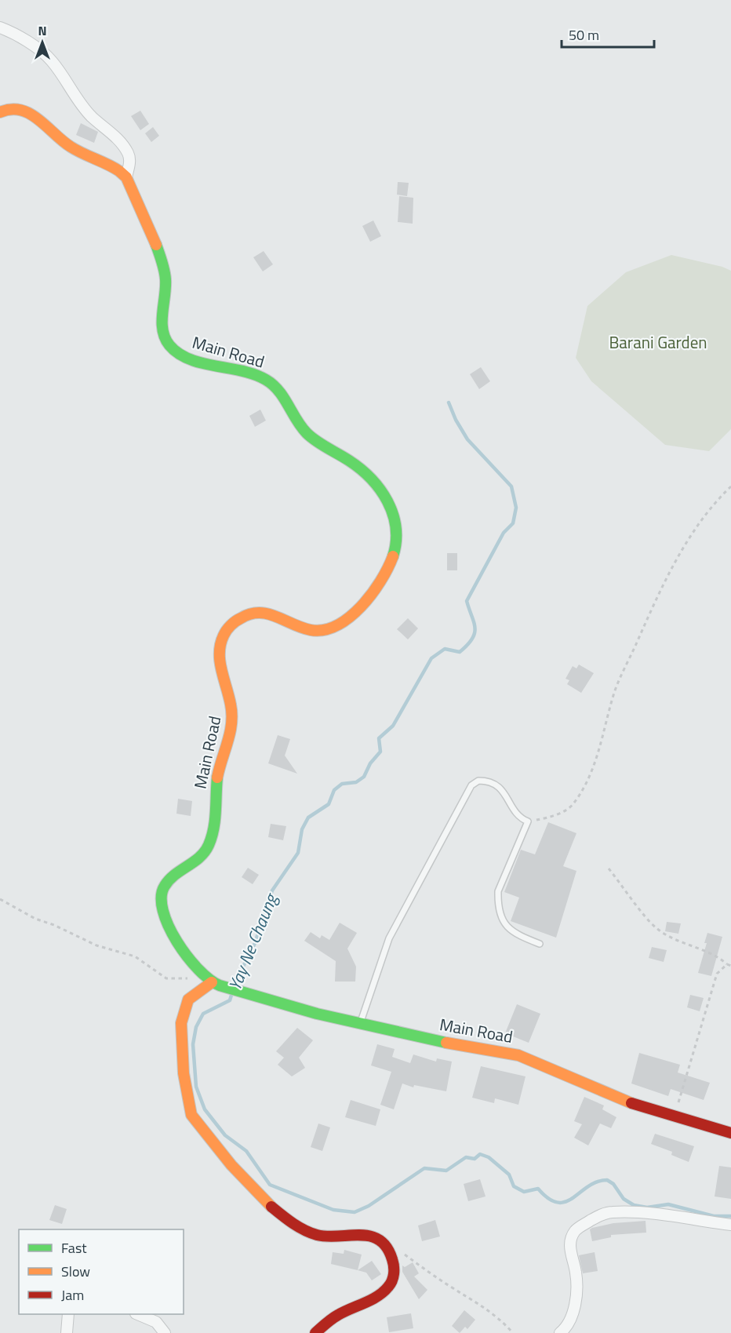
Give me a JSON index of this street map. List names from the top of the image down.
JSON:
{
  "streets": {
    "main road": ["Main Road"]
  },
  "water": ["Yay Ne Chaung"],
  "parks": ["Barani Garden"],
  "legend": ["Fast", "Slow", "Jam"],
  "scale_bar": "50 m",
  "north": "top"
}
